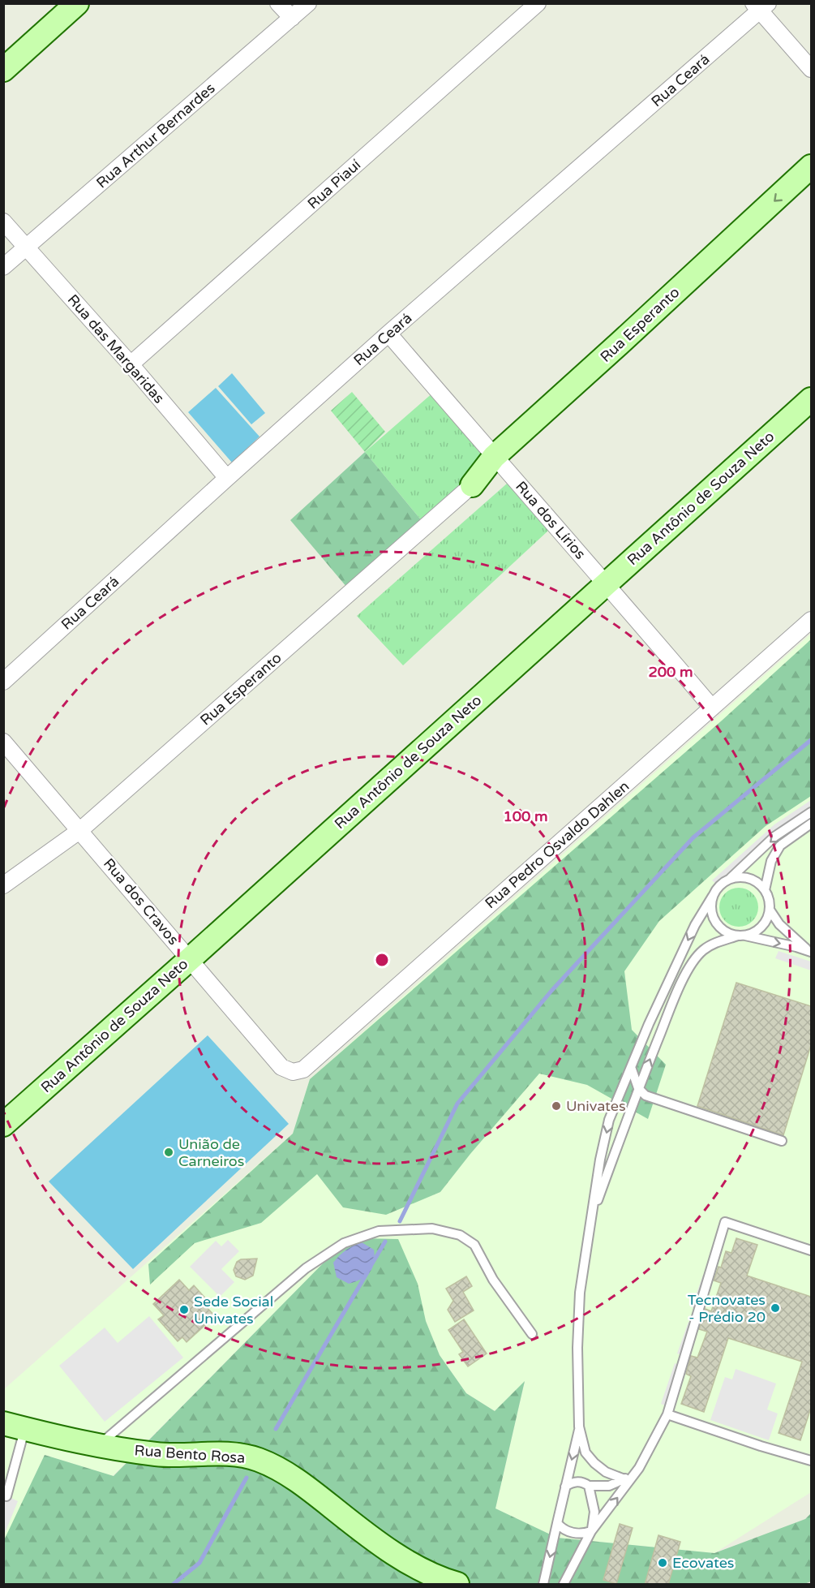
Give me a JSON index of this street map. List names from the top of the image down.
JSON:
{
  "streets": {
    "street": [
      "Rua Ceará",
      "Rua Arthur Bernardes",
      "Rua Piauí",
      "Rua Esperanto",
      "Rua das Margaridas",
      "Rua Antônio de Souza Neto",
      "Rua dos Lírios",
      "Rua Pedro Osvaldo Dahlen",
      "Rua dos Cravos",
      "Rua Bento Rosa"
    ]
  },
  "crossings": [
    ["Rua Ceará", "Rua das Margaridas"],
    ["Rua Ceará", "Rua dos Lírios"],
    ["Rua Arthur Bernardes", "Rua das Margaridas"],
    ["Rua Piauí", "Rua das Margaridas"],
    ["Rua Esperanto", "Rua dos Lírios"],
    ["Rua Esperanto", "Rua dos Cravos"],
    ["Rua Antônio de Souza Neto", "Rua dos Lírios"],
    ["Rua Antônio de Souza Neto", "Rua dos Cravos"],
    ["Rua dos Lírios", "Rua Pedro Osvaldo Dahlen"],
    ["Rua Pedro Osvaldo Dahlen", "Rua dos Cravos"]
  ],
  "places": [
    "Univates",
    "União de Carneiros",
    "Tecnovates - Prédio 20",
    "Sede Social Univates",
    "Ecovates"
  ],
  "rings": ["200 m", "100 m"]
}
